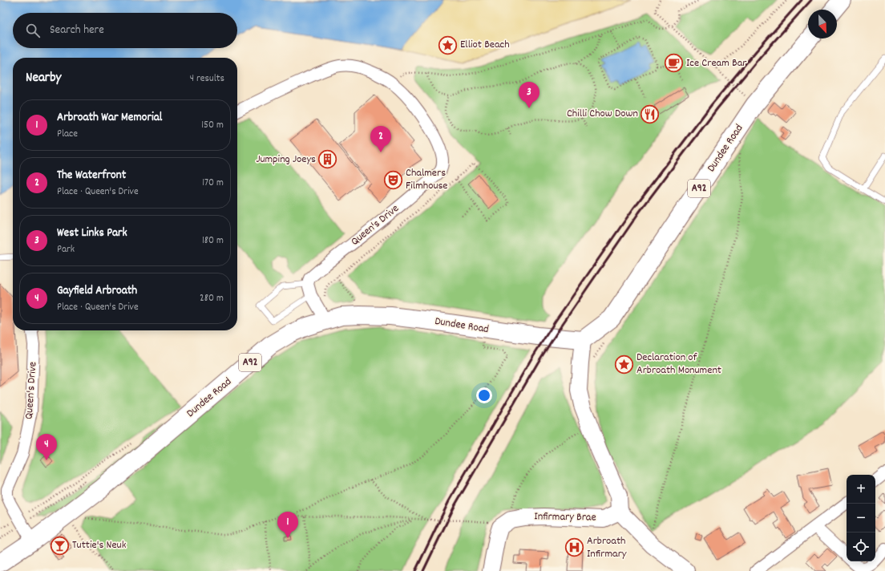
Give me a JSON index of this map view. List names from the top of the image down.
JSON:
{
  "streets": {
    "main road": ["Dundee Road", "A92", "Infirmary Brae"],
    "street": ["Queen's Drive"]
  },
  "crossings": [
    ["Dundee Road", "Queen's Drive"]
  ],
  "places": {
    "place": ["Elliot Beach", "Declaration of Arbroath Monument"],
    "cafe": ["Ice Cream Bar"],
    "restaurant": ["Chilli Chow Down"],
    "building": ["Jumping Joeys"],
    "theatre": ["Chalmers Filmhouse"],
    "bar": ["Tuttie's Neuk"],
    "hospital": ["Arbroath Infirmary"]
  },
  "north": "bottom right",
  "page": {
    "search": "Search here",
    "heading": ["Nearby", "4 results"],
    "pins": [
      "3",
      "2",
      "4",
      "1"
    ],
    "list": [
      {
        "mark": "1",
        "name": "Arbroath War Memorial",
        "note": "Place",
        "value": "150 m"
      },
      {
        "mark": "2",
        "name": "The Waterfront",
        "note": "Place · Queen's Drive",
        "value": "170 m"
      },
      {
        "mark": "3",
        "name": "West Links Park",
        "note": "Park",
        "value": "180 m"
      },
      {
        "mark": "4",
        "name": "Gayfield Arbroath",
        "note": "Place · Queen's Drive",
        "value": "280 m"
      }
    ],
    "map_buttons": ["+", "−"]
  }
}
